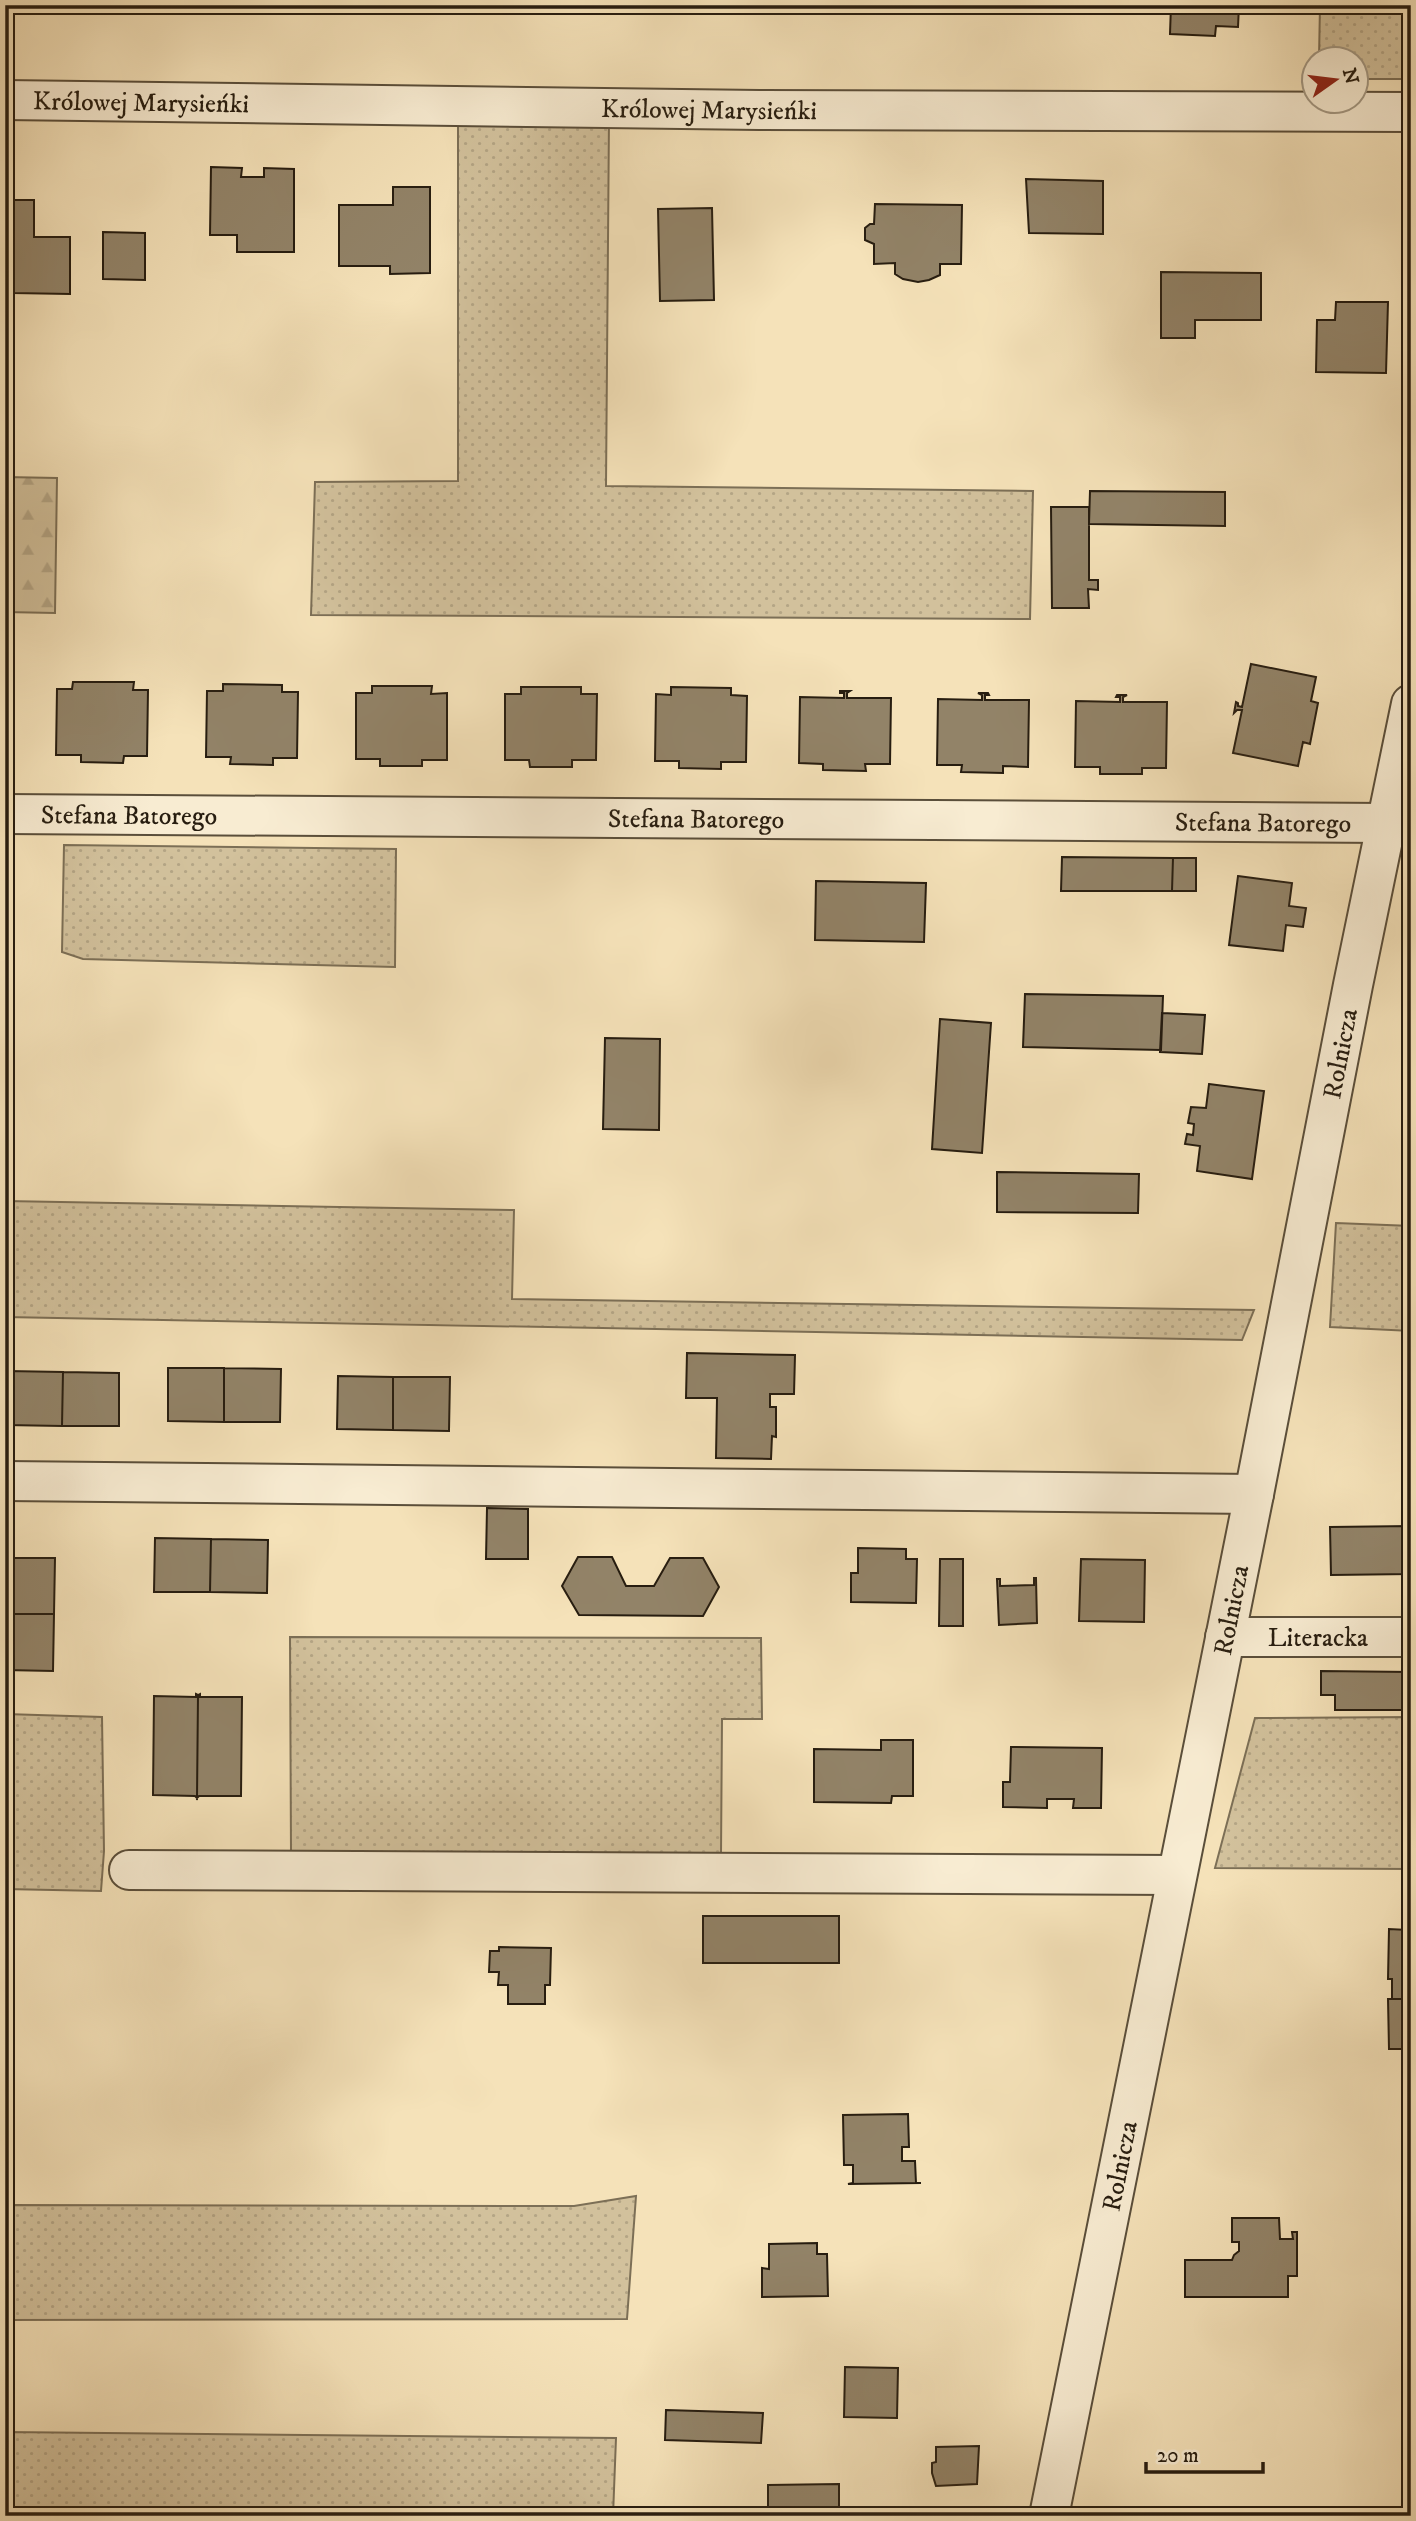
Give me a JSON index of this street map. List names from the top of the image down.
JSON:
{
  "streets": {
    "street": [
      "Królowej Marysieńki",
      "Stefana Batorego",
      "Rolnicza",
      "Literacka"
    ]
  },
  "crossings": [
    ["Stefana Batorego", "Rolnicza"],
    ["Rolnicza", "Literacka"]
  ],
  "scale_bar": "20 m",
  "north": "right"
}
